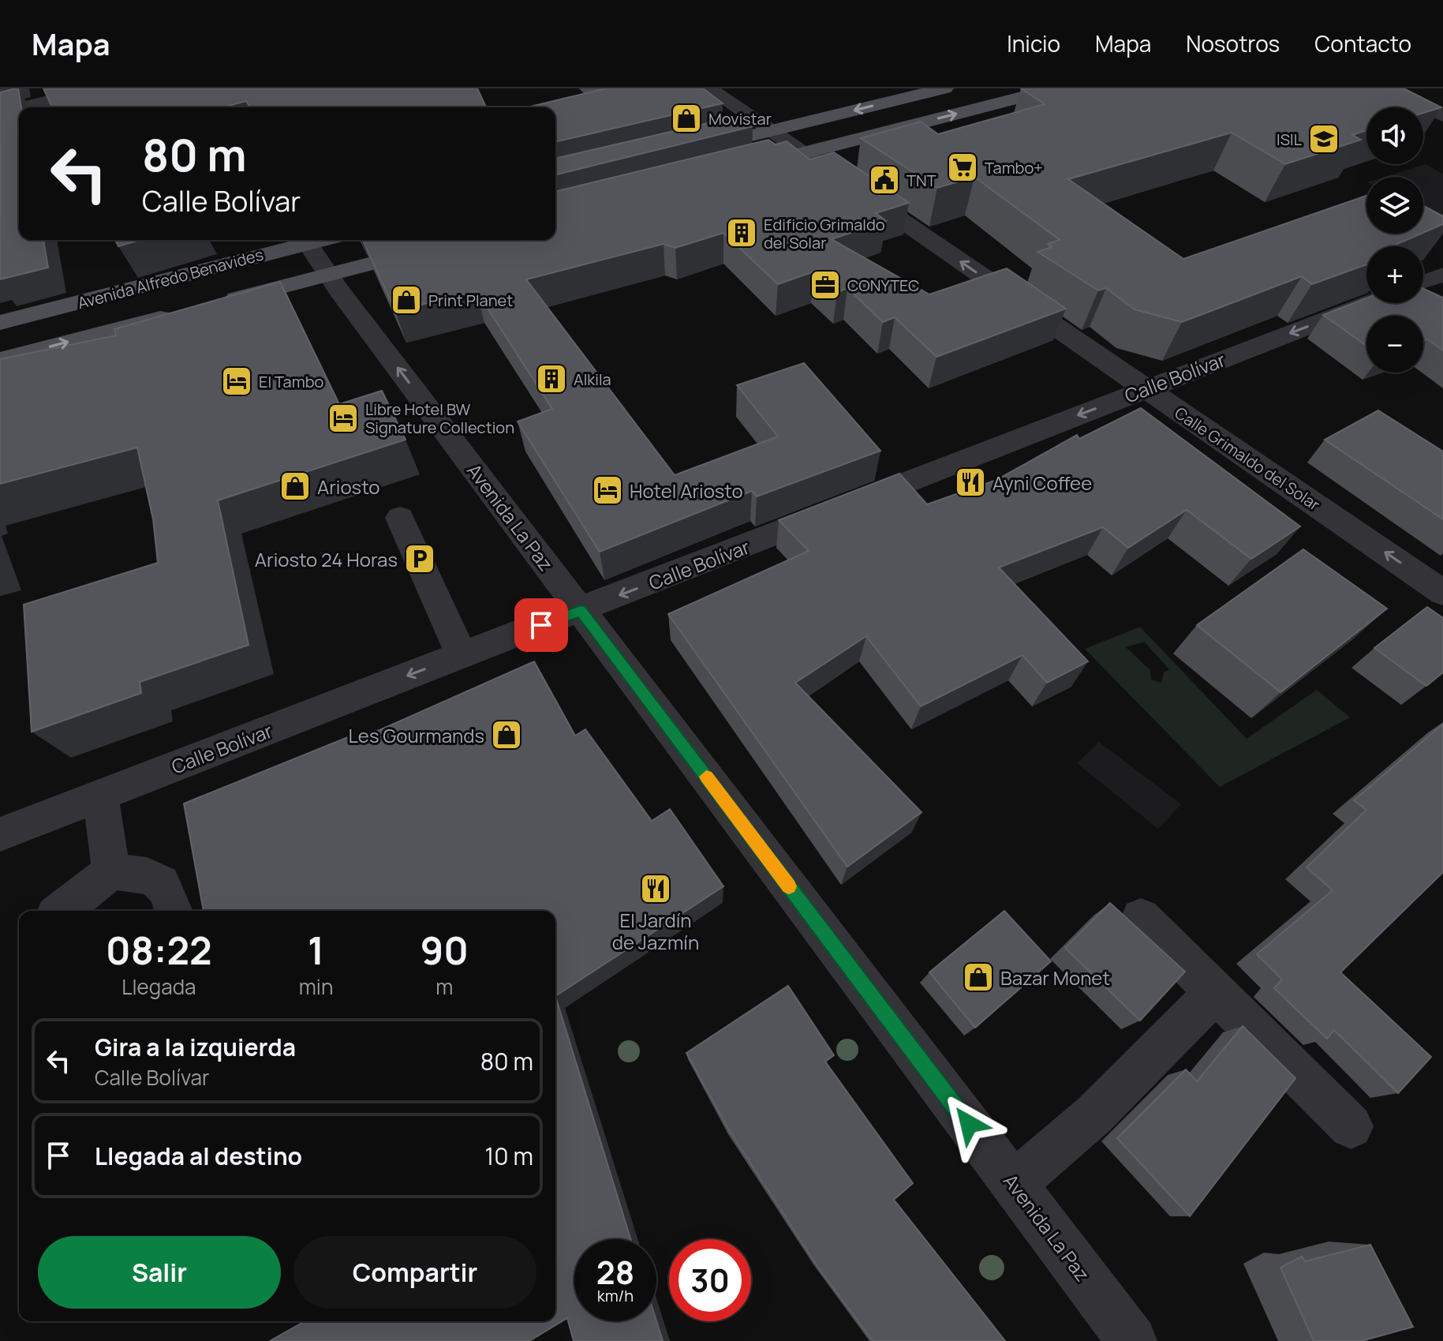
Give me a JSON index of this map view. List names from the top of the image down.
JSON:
{
  "streets": {
    "main road": ["Avenida Alfredo Benavides"],
    "street": ["Calle Bolívar", "Calle Grimaldo del Solar", "Avenida La Paz"]
  },
  "crossings": [
    ["Avenida Alfredo Benavides", "Avenida La Paz"],
    ["Calle Bolívar", "Calle Grimaldo del Solar"],
    ["Calle Bolívar", "Avenida La Paz"]
  ],
  "one_way": ["Calle Bolívar", "Calle Grimaldo del Solar"],
  "places": {
    "shop": [
      "Movistar",
      "Print Planet",
      "Ariosto",
      "Les Gourmands",
      "Bazar Monet"
    ],
    "school or university": ["ISIL"],
    "supermarket": ["Tambo+"],
    "public building": ["TNT"],
    "building": ["Edificio Grimaldo del Solar", "Alkila"],
    "office": ["CONYTEC"],
    "hotel": ["El Tambo", "Libre Hotel BW Signature Collection", "Hotel Ariosto"],
    "restaurant": ["Ayni Coffee", "El Jardín de Jazmín"],
    "parking": ["Ariosto 24 Horas"]
  },
  "page": {
    "header": "Mapa",
    "nav": [
      "Inicio",
      "Mapa",
      "Nosotros",
      "Contacto"
    ],
    "map_buttons": ["+", "−"],
    "turn": ["80 m", "Calle Bolívar"],
    "eta": [
      "08:22",
      "Llegada",
      "1",
      "min",
      "90",
      "m"
    ],
    "list": [
      {
        "name": "Gira a la izquierda",
        "note": "Calle Bolívar",
        "value": "80 m"
      },
      {
        "name": "Llegada al destino",
        "value": "10 m"
      }
    ],
    "buttons": ["Salir", "Compartir"],
    "speed": "28 km/h",
    "limit": "30"
  }
}
